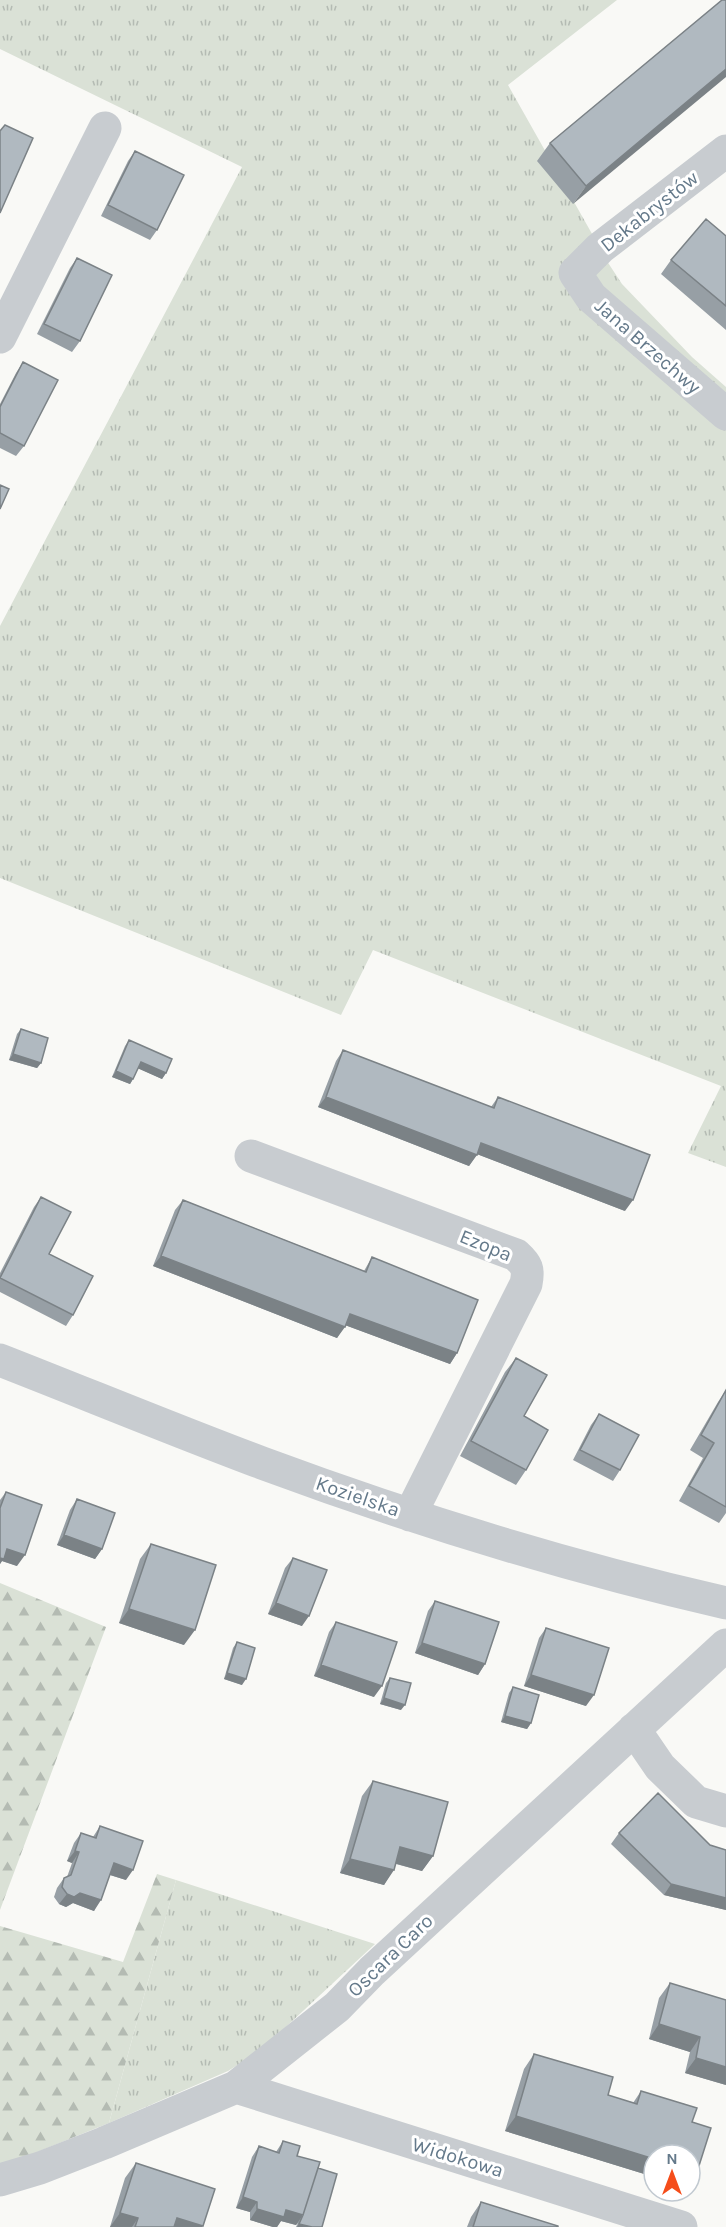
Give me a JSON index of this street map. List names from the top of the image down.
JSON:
{
  "streets": {
    "street": [
      "Dekabrystów",
      "Jana Brzechwy",
      "Ezopa",
      "Kozielska",
      "Oscara Caro",
      "Widokowa"
    ]
  },
  "crossings": [
    ["Dekabrystów", "Jana Brzechwy"],
    ["Ezopa", "Kozielska"],
    ["Oscara Caro", "Widokowa"]
  ],
  "north": "top"
}
